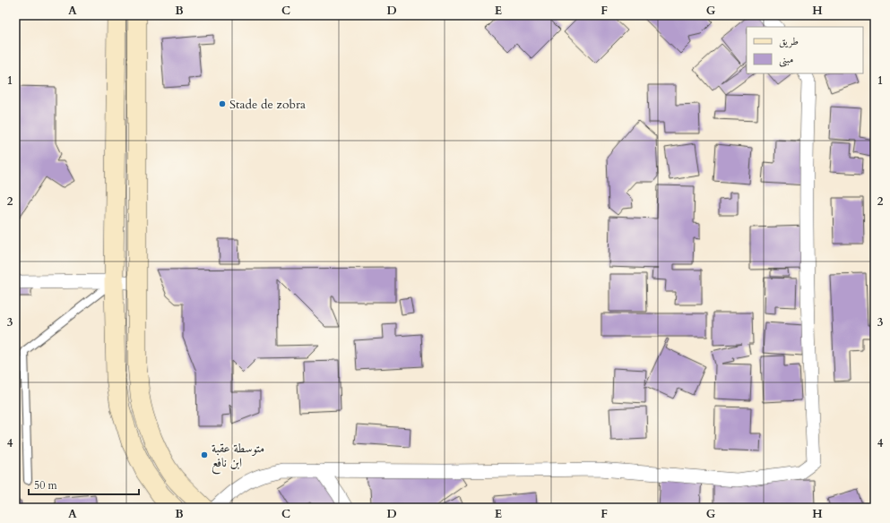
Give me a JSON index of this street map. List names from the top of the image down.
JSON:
{
  "places": ["Stade de zobra", "متوسطة عقبة ابن نافع"],
  "legend": ["طريق", "مبنى"],
  "scale_bar": "50 m",
  "grid": {
    "columns": [
      "A",
      "B",
      "C",
      "D",
      "E",
      "F",
      "G",
      "H"
    ],
    "rows": [
      "1",
      "2",
      "3",
      "4"
    ]
  }
}
